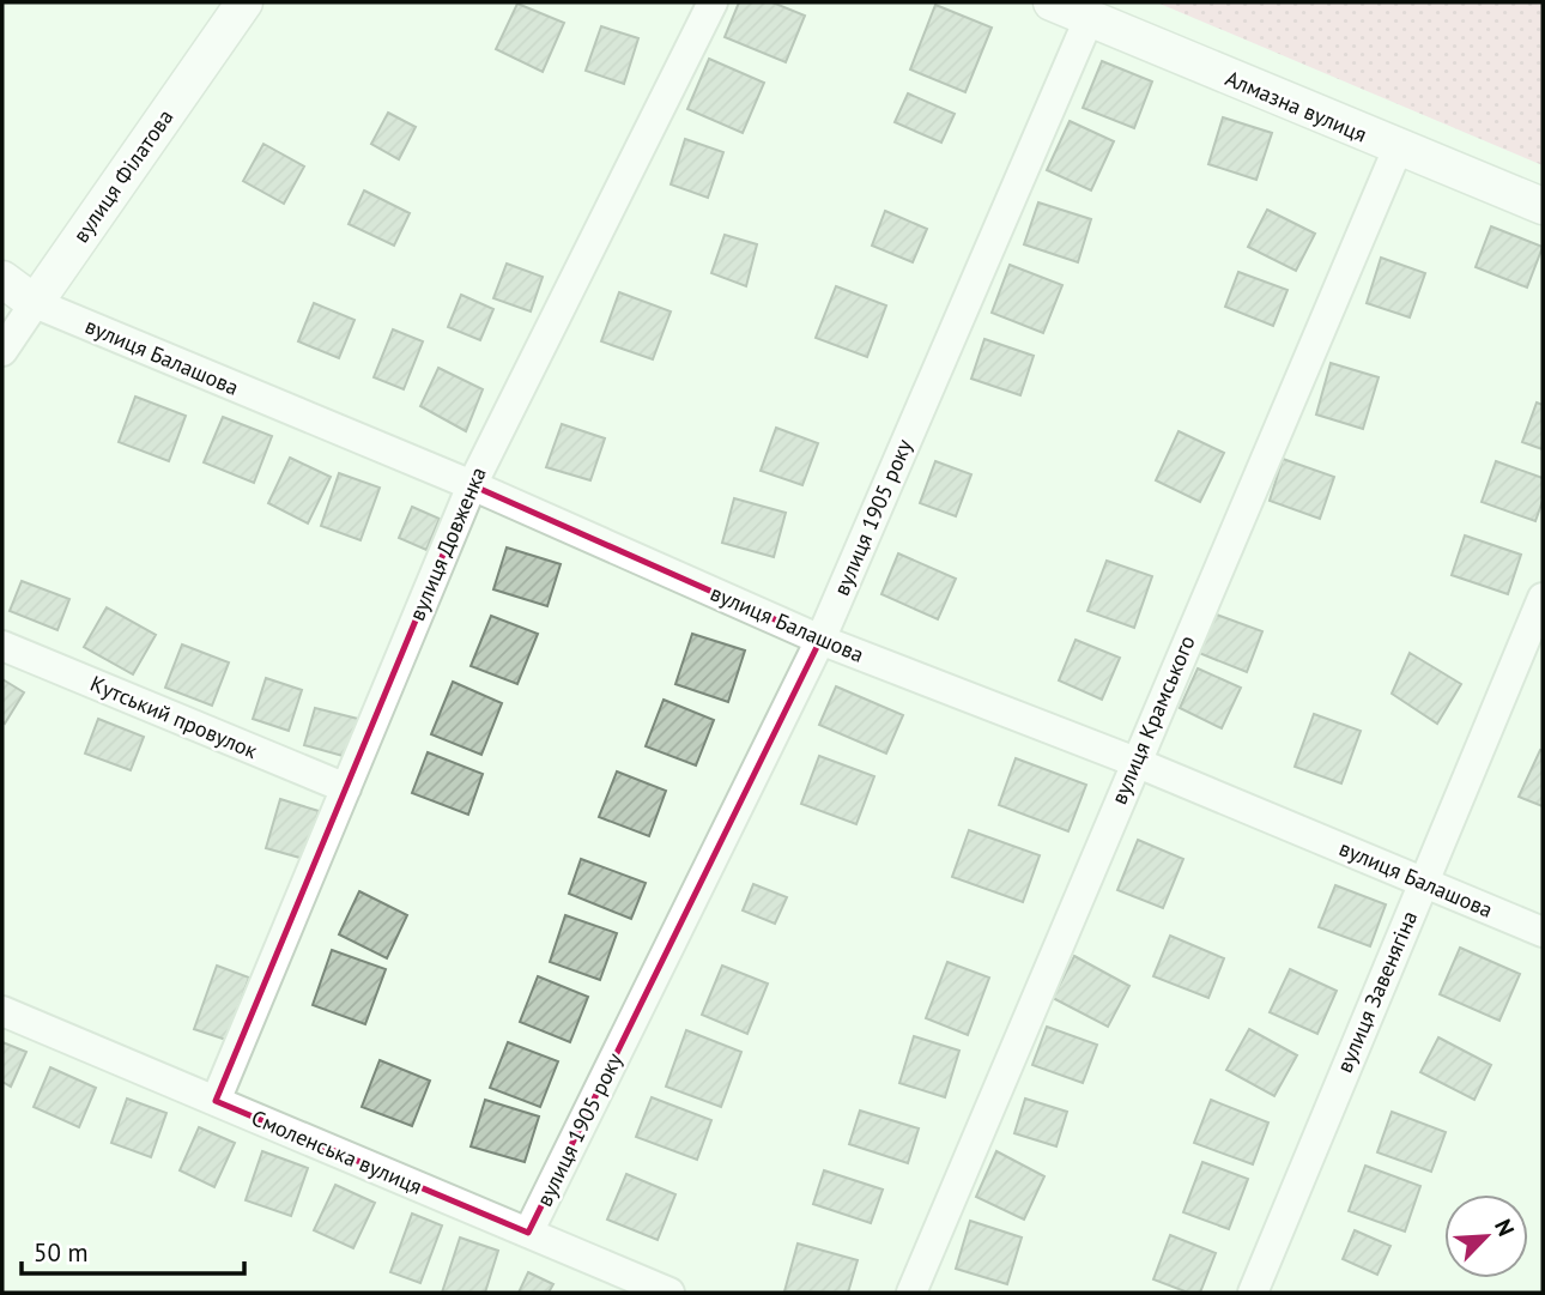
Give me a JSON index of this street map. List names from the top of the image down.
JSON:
{
  "streets": {
    "street": [
      "Алмазна вулиця",
      "вулиця Філатова",
      "вулиця Балашова",
      "вулиця 1905 року",
      "вулиця Довженка",
      "Кутський провулок",
      "вулиця Крамського",
      "вулиця Завенягіна",
      "Смоленська вулиця"
    ]
  },
  "crossings": [
    ["Алмазна вулиця", "вулиця 1905 року"],
    ["Алмазна вулиця", "вулиця Крамського"],
    ["вулиця Філатова", "вулиця Балашова"],
    ["вулиця Балашова", "вулиця 1905 року"],
    ["вулиця Балашова", "вулиця Довженка"],
    ["вулиця Балашова", "вулиця Крамського"],
    ["вулиця Балашова", "вулиця Завенягіна"],
    ["вулиця 1905 року", "Смоленська вулиця"],
    ["вулиця Довженка", "Кутський провулок"],
    ["вулиця Довженка", "Смоленська вулиця"]
  ],
  "scale_bar": "50 m",
  "north": "top right"
}
